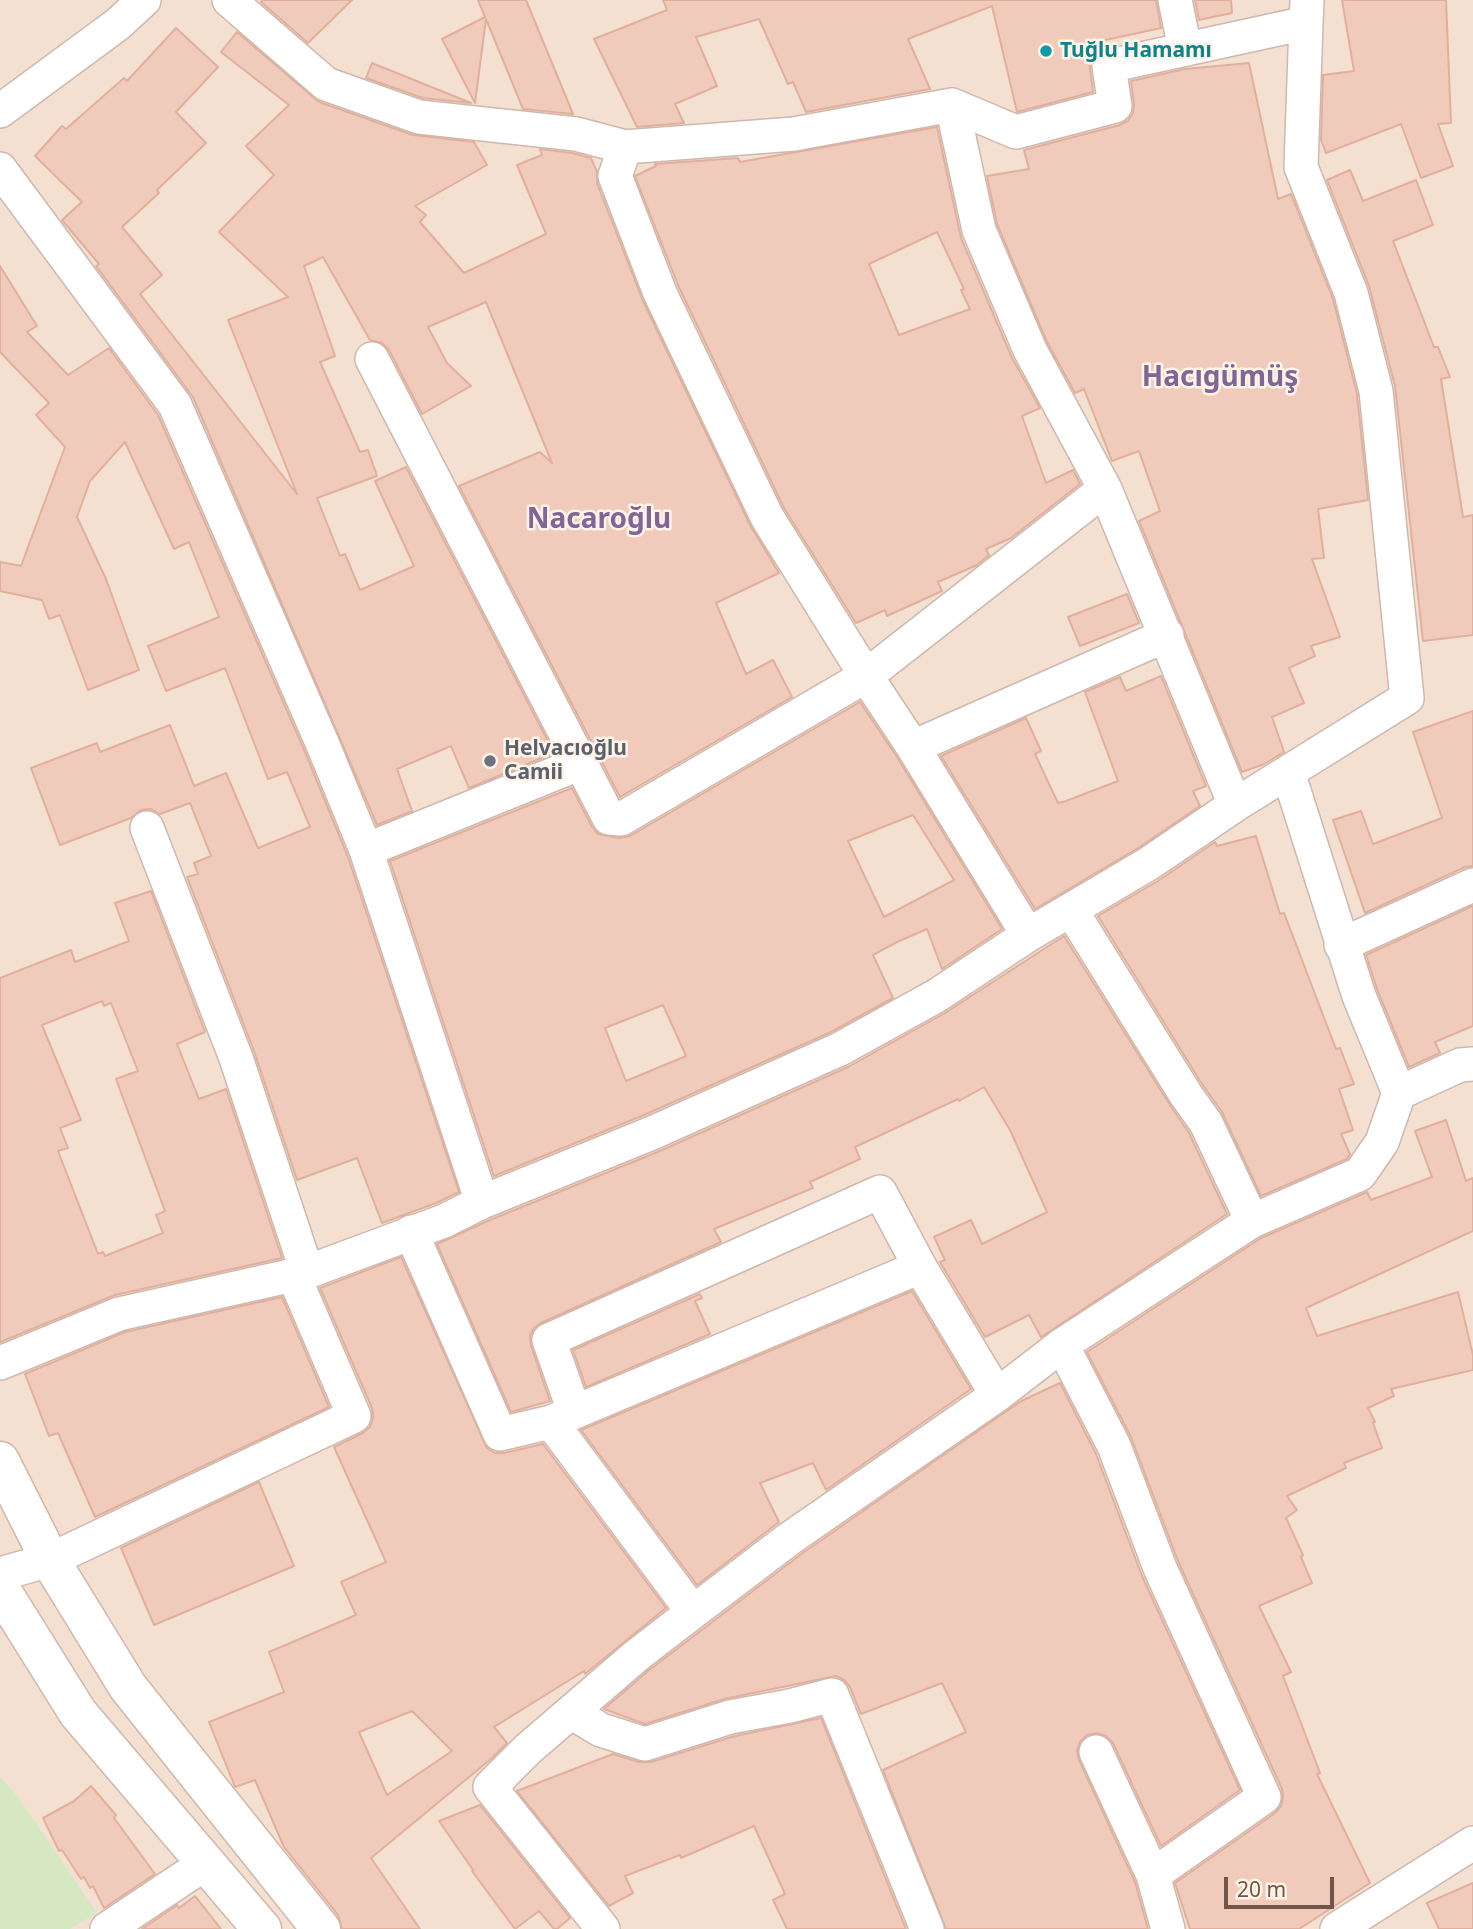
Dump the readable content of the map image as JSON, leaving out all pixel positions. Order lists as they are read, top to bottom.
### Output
{
  "districts": ["Hacıgümüş", "Nacaroğlu"],
  "places": ["Tuğlu Hamamı", "Helvacıoğlu Camii"],
  "scale_bar": "20 m"
}
